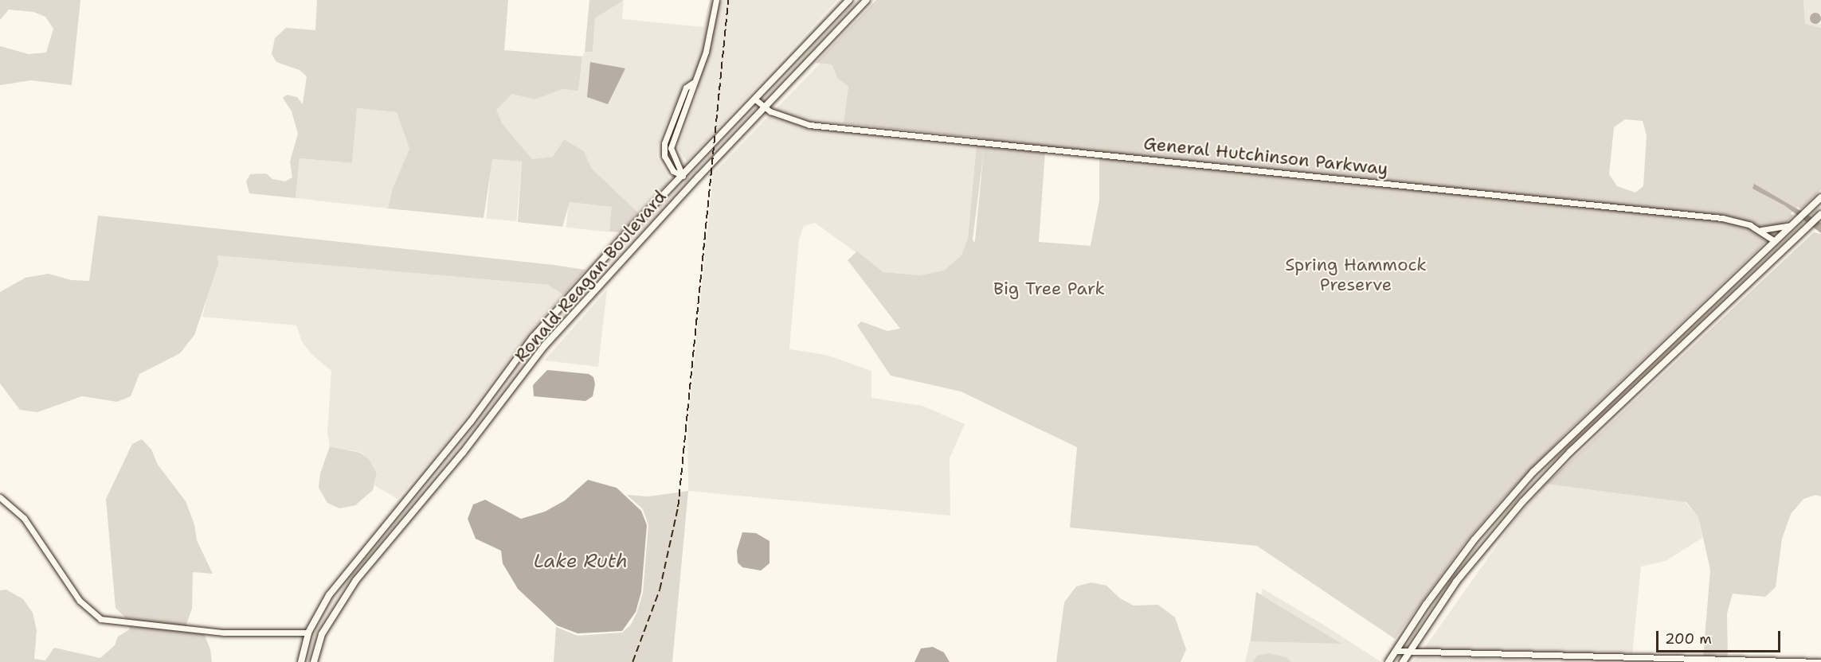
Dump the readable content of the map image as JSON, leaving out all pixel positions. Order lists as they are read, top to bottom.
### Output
{
  "streets": {
    "main road": ["Ronald Reagan Boulevard"],
    "street": ["General Hutchinson Parkway"]
  },
  "crossings": [
    ["General Hutchinson Parkway", "Ronald Reagan Boulevard"]
  ],
  "water": ["Lake Ruth"],
  "parks": ["Spring Hammock Preserve", "Big Tree Park"],
  "scale_bar": "200 m"
}
